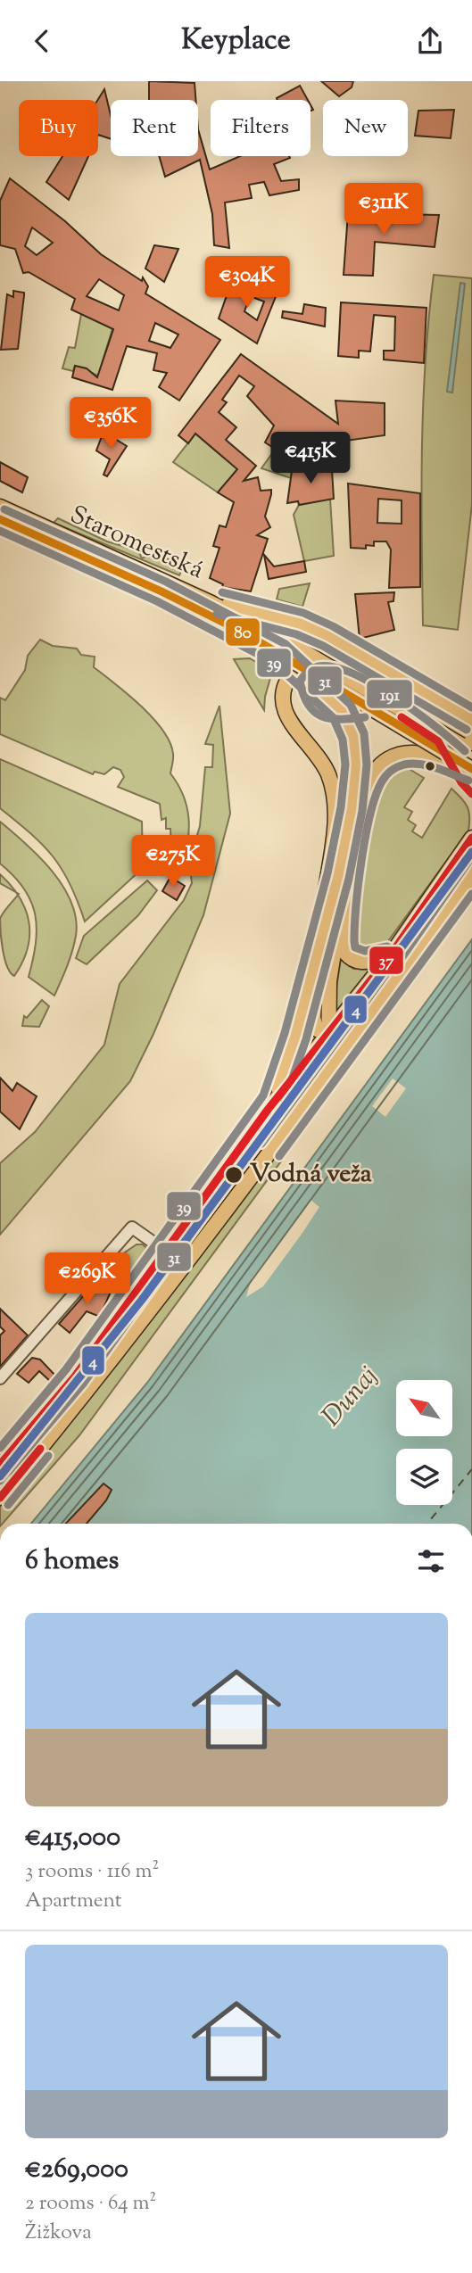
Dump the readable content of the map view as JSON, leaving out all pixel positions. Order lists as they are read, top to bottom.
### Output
{
  "streets": {
    "main road": ["Staromestská"]
  },
  "water": ["Dunaj"],
  "places": ["Vodná veža"],
  "lines": [
    "transit line 31",
    "transit line 80",
    "transit line 39",
    "transit line 191",
    "transit line 37",
    "transit line 4"
  ],
  "north": "top left",
  "page": {
    "header": "Keyplace",
    "chip": [
      "Buy",
      "Rent",
      "Filters",
      "New"
    ],
    "price": [
      "€311K",
      "€304K",
      "€356K",
      "€415K",
      "€275K",
      "€269K"
    ],
    "heading": "6 homes",
    "list": [
      {
        "name": "€415,000",
        "note": "3 rooms · 116 m² · Apartment"
      },
      {
        "name": "€269,000",
        "note": "2 rooms · 64 m² · Žižkova"
      }
    ]
  }
}
